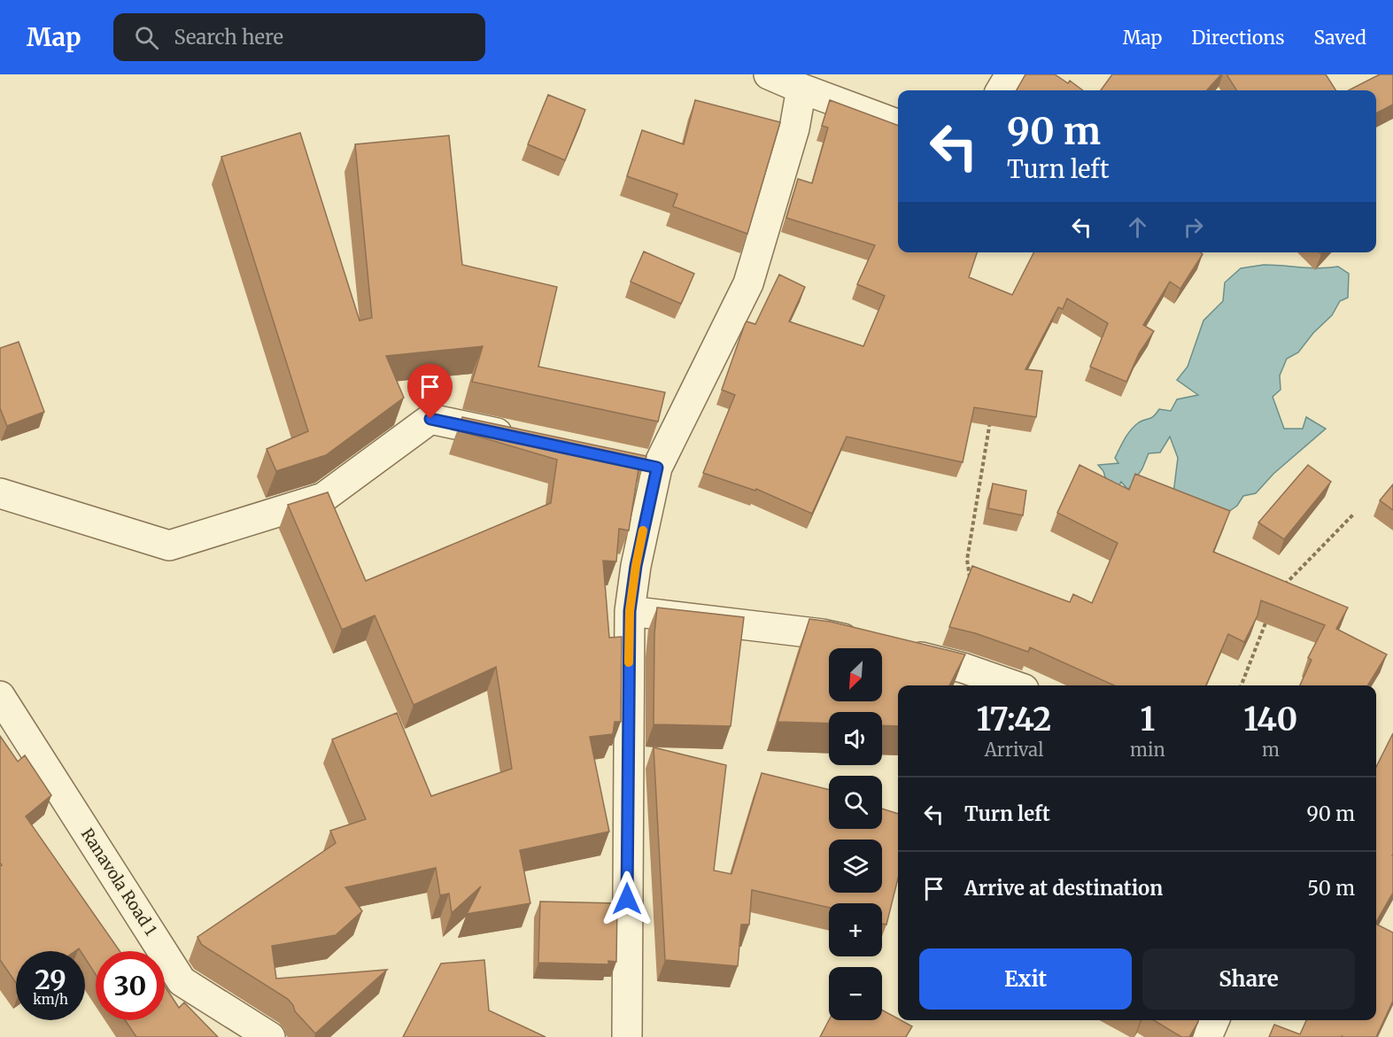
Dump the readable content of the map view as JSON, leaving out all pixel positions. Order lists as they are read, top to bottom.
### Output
{
  "streets": {
    "street": ["Ranavola Road 1"]
  },
  "north": "bottom left",
  "page": {
    "header": "Map",
    "search": "Search here",
    "nav": ["Map", "Directions", "Saved"],
    "turn": ["90 m", "Turn left"],
    "map_buttons": ["+", "−"],
    "eta": [
      "17:42",
      "Arrival",
      "1",
      "min",
      "140",
      "m"
    ],
    "list": [
      {
        "name": "Turn left",
        "value": "90 m"
      },
      {
        "name": "Arrive at destination",
        "value": "50 m"
      }
    ],
    "buttons": ["Exit", "Share"],
    "speed": "29 km/h",
    "limit": "30"
  }
}
